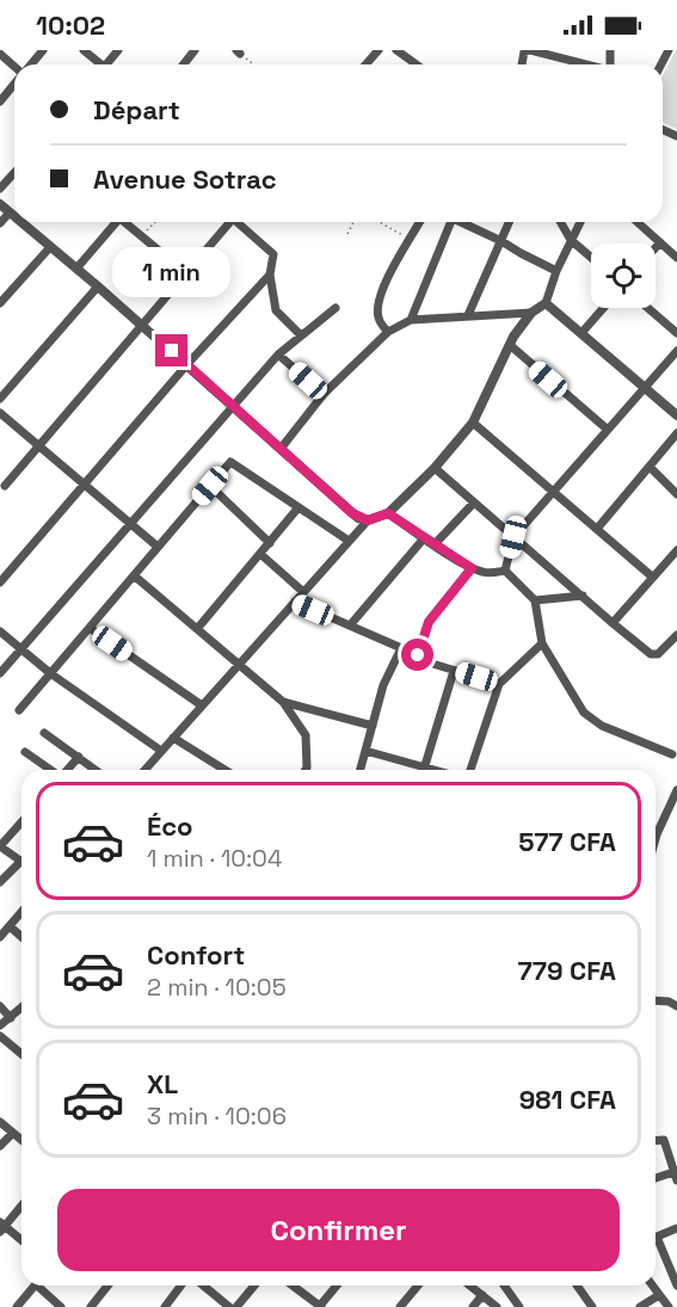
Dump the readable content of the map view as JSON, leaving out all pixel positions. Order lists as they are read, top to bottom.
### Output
{
  "page": {
    "status": "10:02",
    "banner": ["Départ", "Avenue Sotrac"],
    "bubble": "1 min",
    "list": [
      {
        "name": "Éco",
        "note": "1 min · 10:04",
        "value": "577 CFA"
      },
      {
        "name": "Confort",
        "note": "2 min · 10:05",
        "value": "779 CFA"
      },
      {
        "name": "XL",
        "note": "3 min · 10:06",
        "value": "981 CFA"
      }
    ],
    "buttons": "Confirmer"
  }
}
